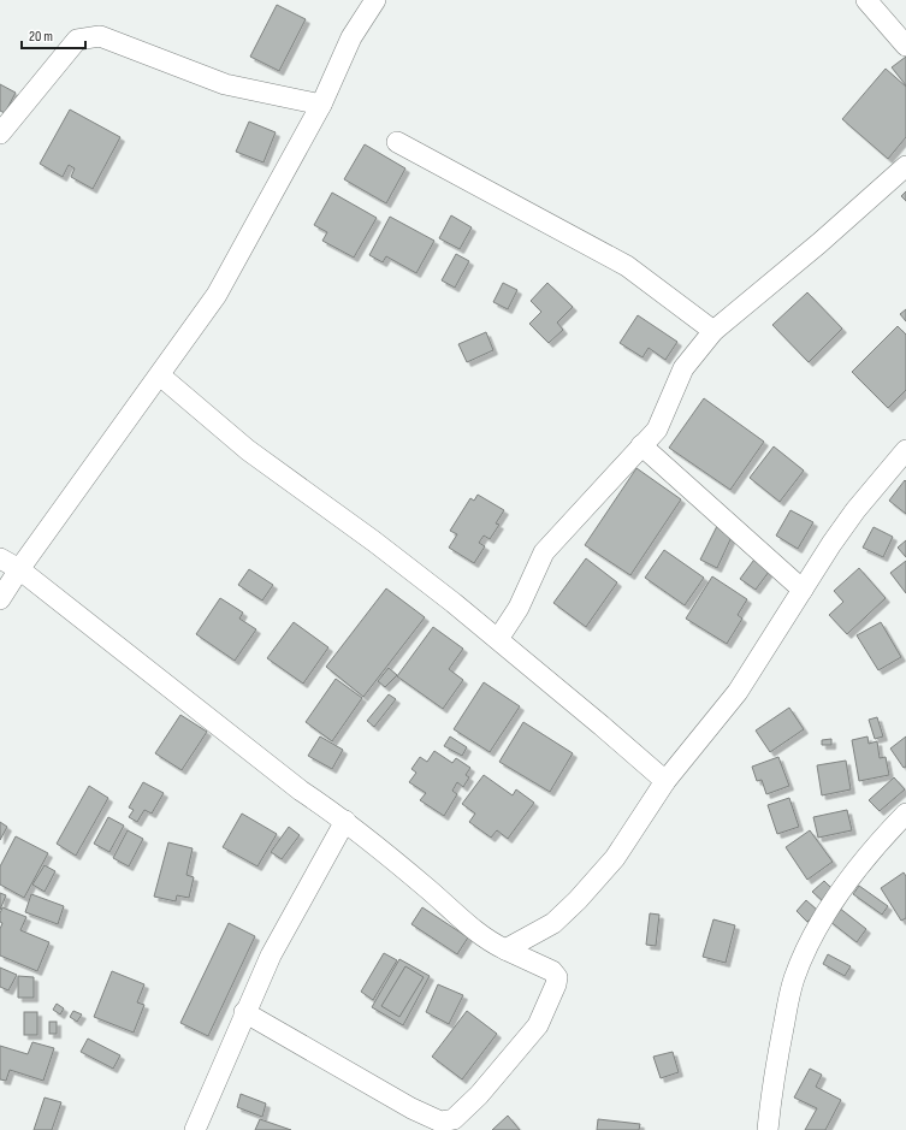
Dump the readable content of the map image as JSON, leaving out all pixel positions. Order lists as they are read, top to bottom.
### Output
{
  "scale_bar": "20 m"
}
